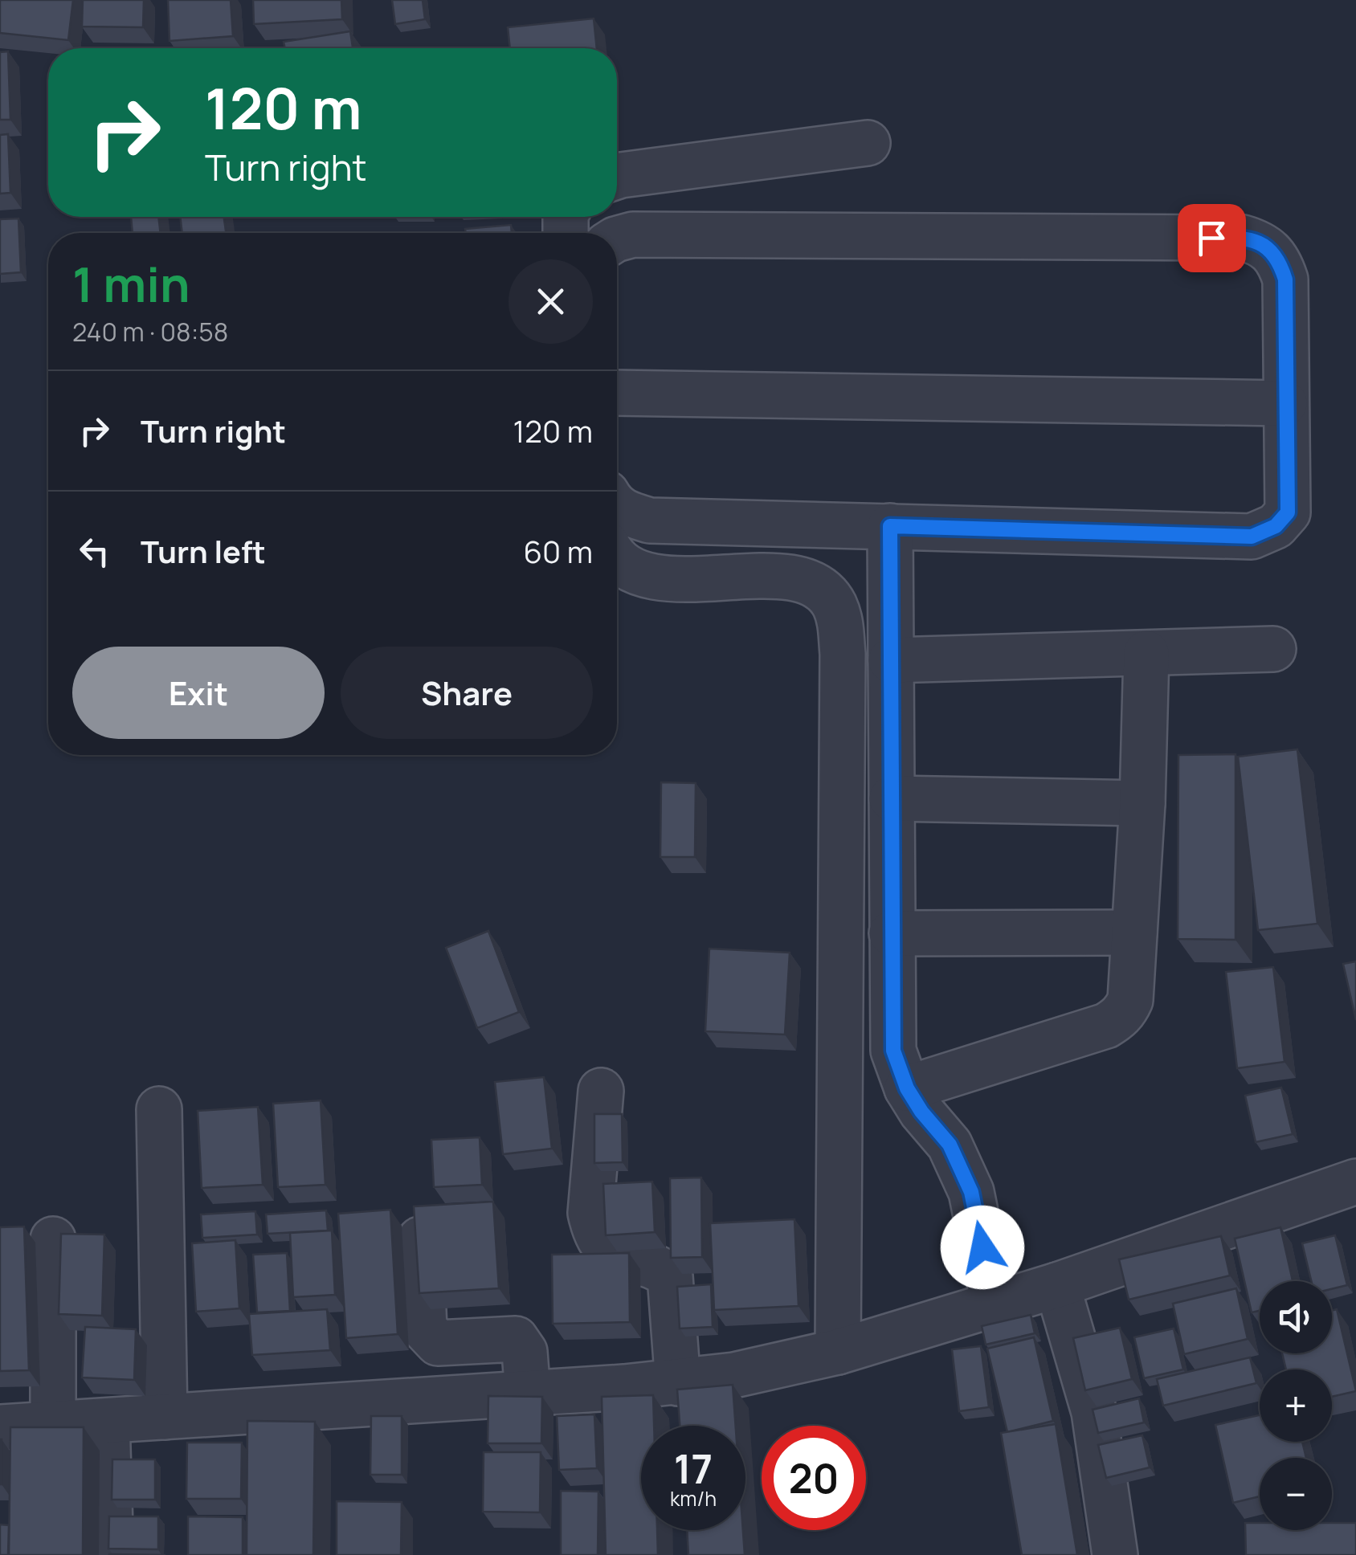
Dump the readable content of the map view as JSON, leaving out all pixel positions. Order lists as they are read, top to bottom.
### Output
{
  "page": {
    "turn": ["120 m", "Turn right"],
    "heading": ["1 min", "240 m · 08:58"],
    "list": [
      {
        "name": "Turn right",
        "value": "120 m"
      },
      {
        "name": "Turn left",
        "value": "60 m"
      }
    ],
    "buttons": ["Exit", "Share"],
    "map_buttons": ["+", "−"],
    "speed": "17 km/h",
    "limit": "20"
  }
}
